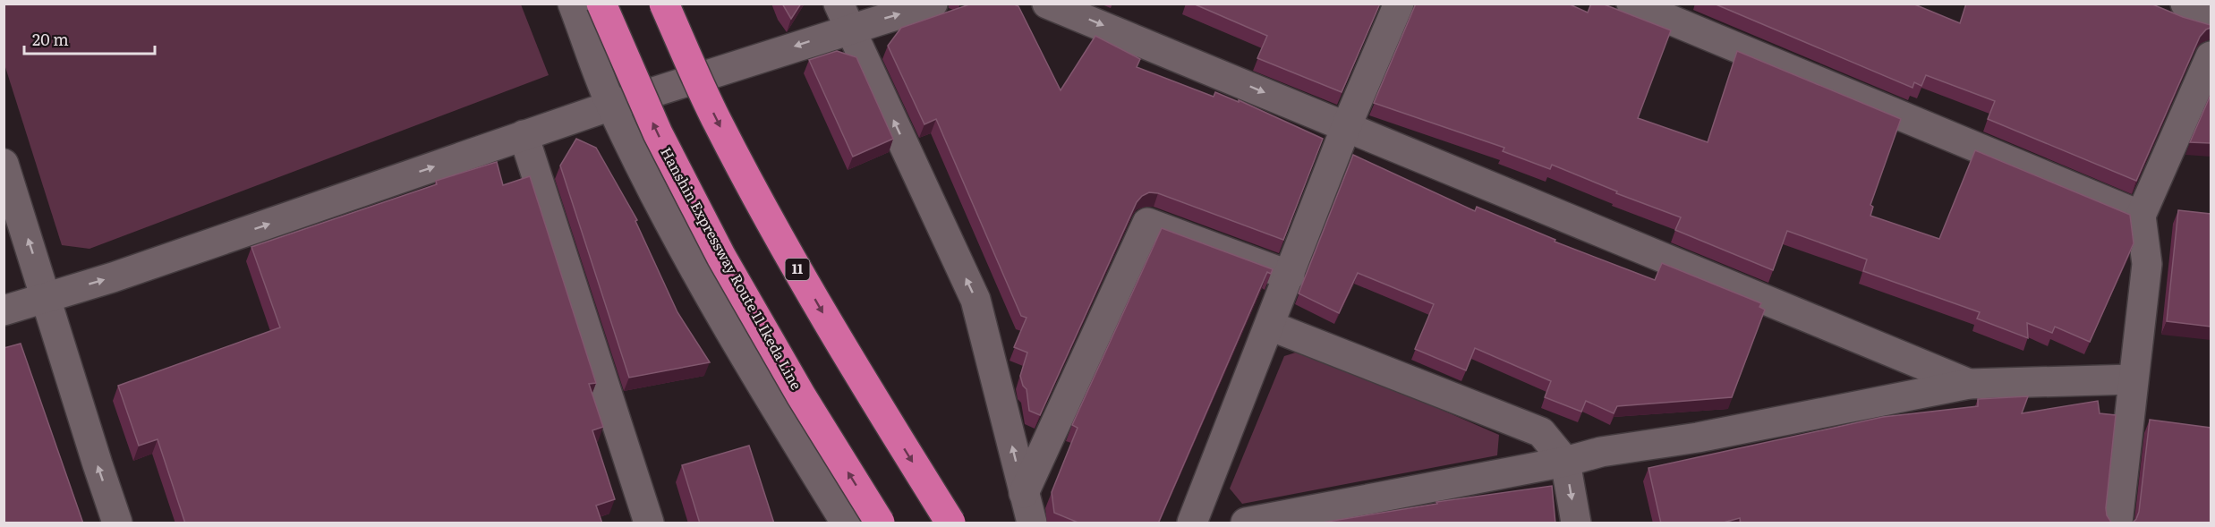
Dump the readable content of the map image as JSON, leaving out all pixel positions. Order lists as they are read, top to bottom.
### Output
{
  "streets": {
    "highway": ["Hanshin Expressway Route 11 Ikeda Line", "11"]
  },
  "scale_bar": "20 m"
}
